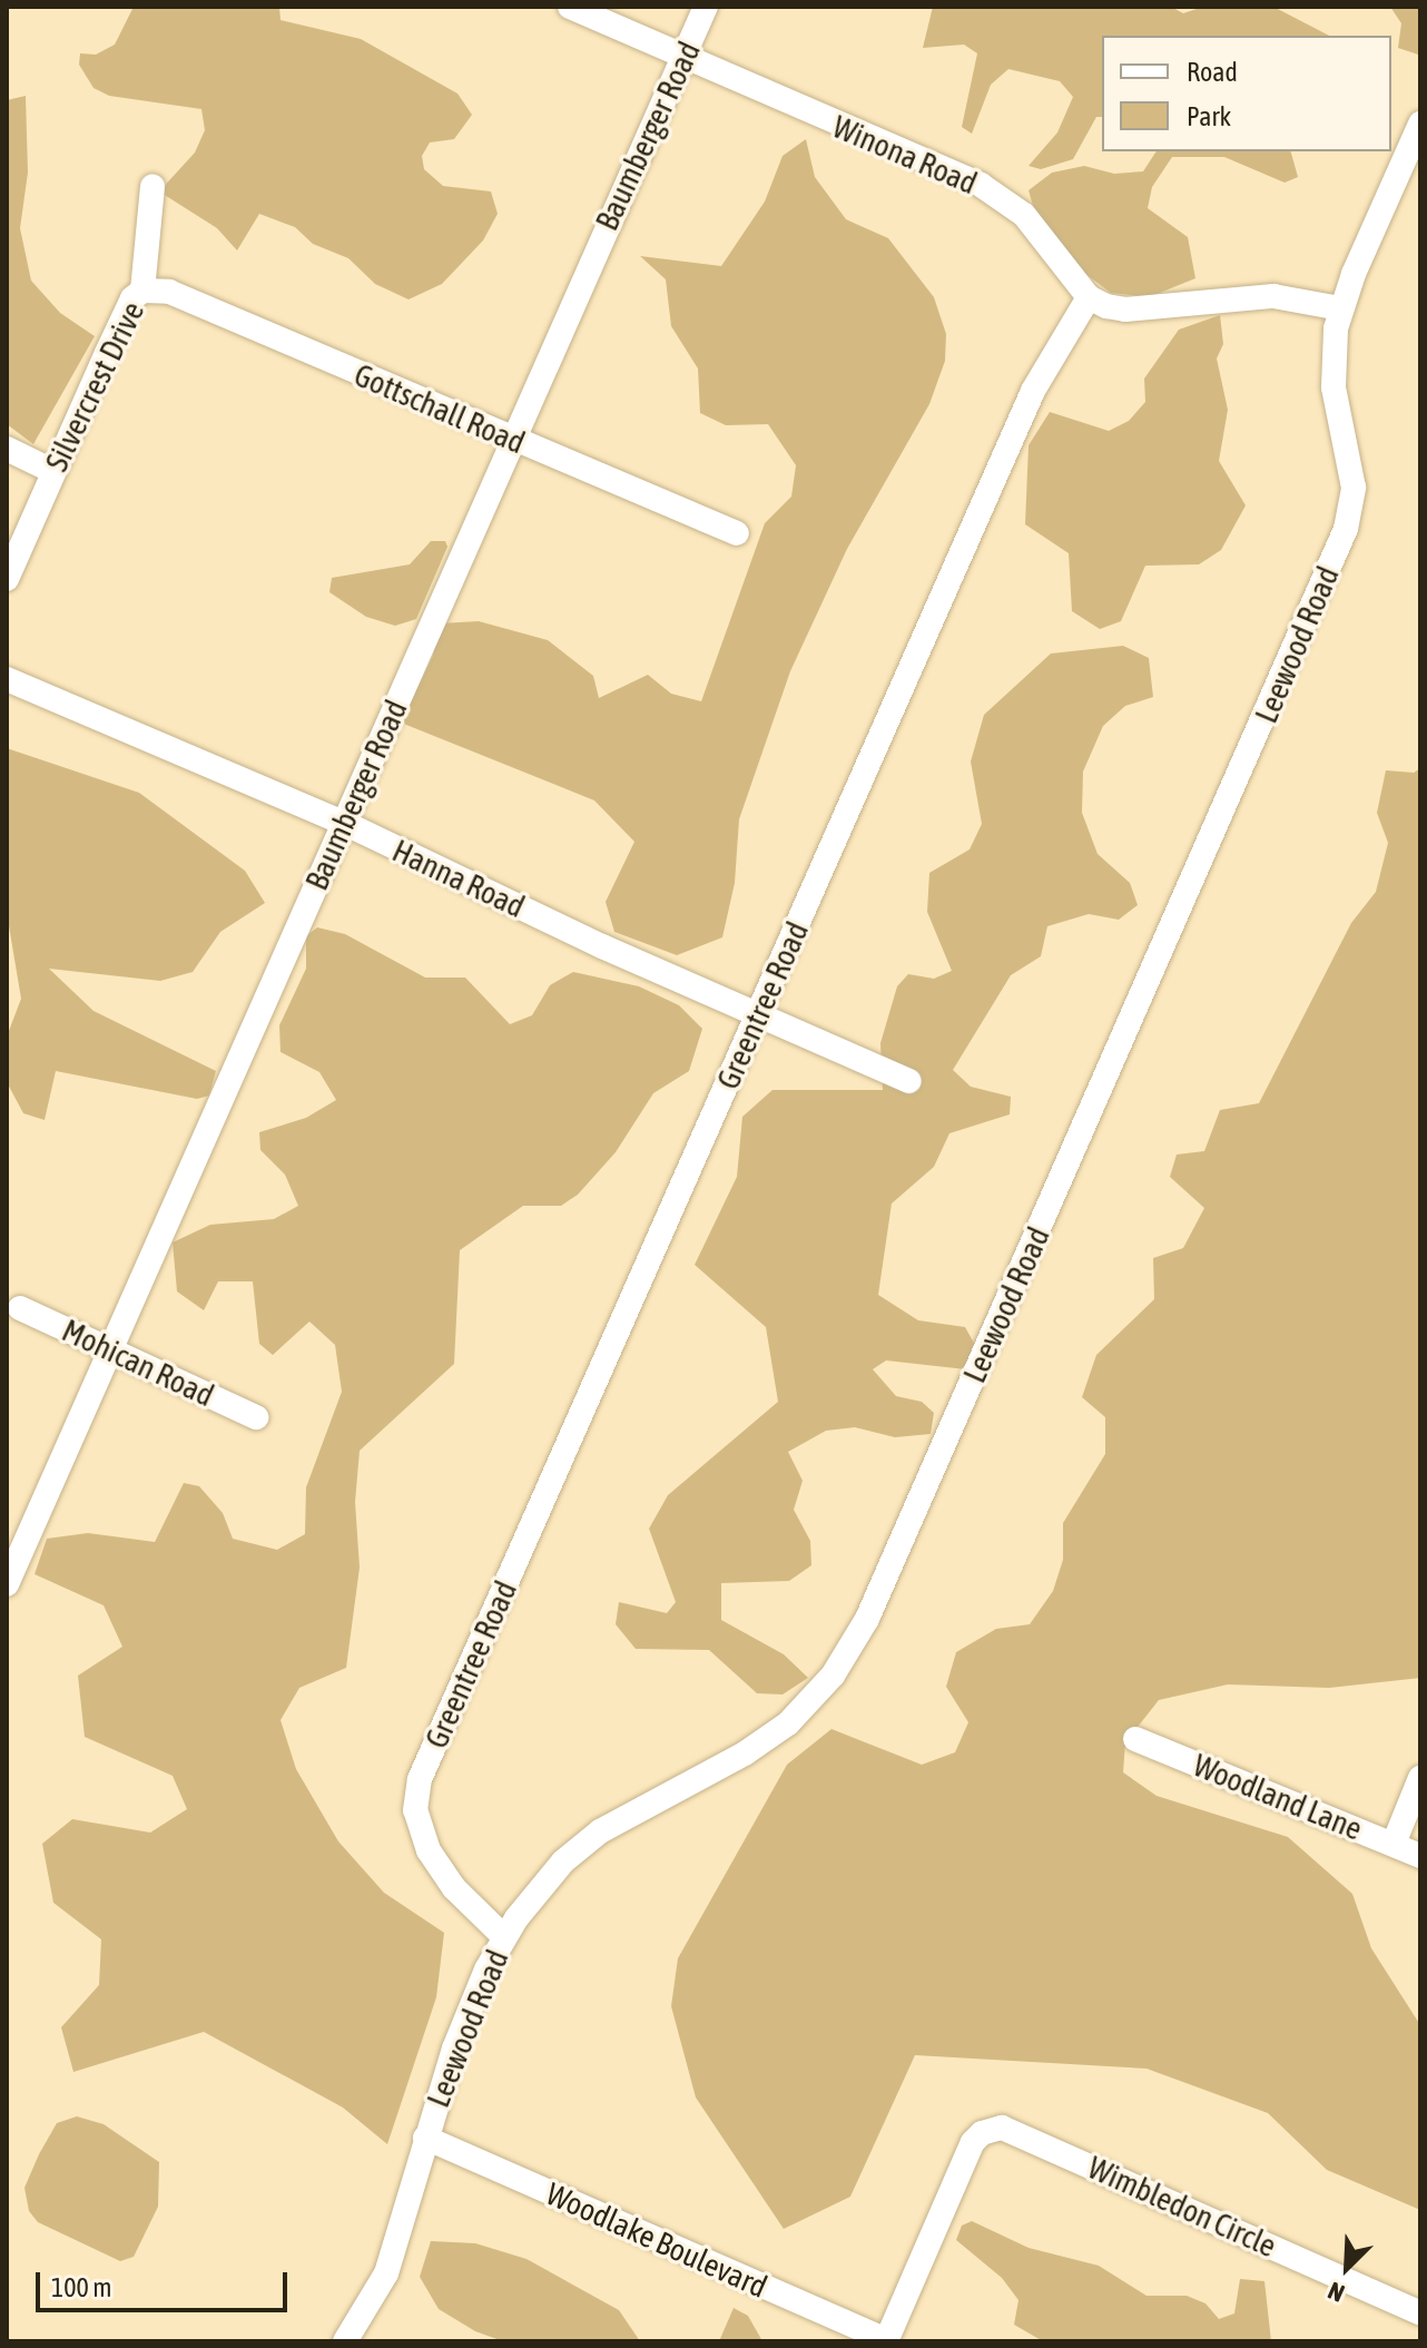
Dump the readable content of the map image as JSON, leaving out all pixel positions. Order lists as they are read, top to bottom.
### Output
{
  "streets": {
    "street": [
      "Baumberger Road",
      "Winona Road",
      "Silvercrest Drive",
      "Gottschall Road",
      "Leewood Road",
      "Hanna Road",
      "Greentree Road",
      "Mohican Road",
      "Woodland Lane",
      "Wimbledon Circle",
      "Woodlake Boulevard"
    ]
  },
  "crossings": [
    ["Baumberger Road", "Winona Road"],
    ["Baumberger Road", "Gottschall Road"],
    ["Baumberger Road", "Hanna Road"],
    ["Baumberger Road", "Mohican Road"],
    ["Winona Road", "Greentree Road"],
    ["Silvercrest Drive", "Gottschall Road"],
    ["Leewood Road", "Greentree Road"],
    ["Leewood Road", "Woodlake Boulevard"],
    ["Hanna Road", "Greentree Road"],
    ["Wimbledon Circle", "Woodlake Boulevard"]
  ],
  "legend": ["Road", "Park"],
  "scale_bar": "100 m",
  "north": "bottom left"
}
